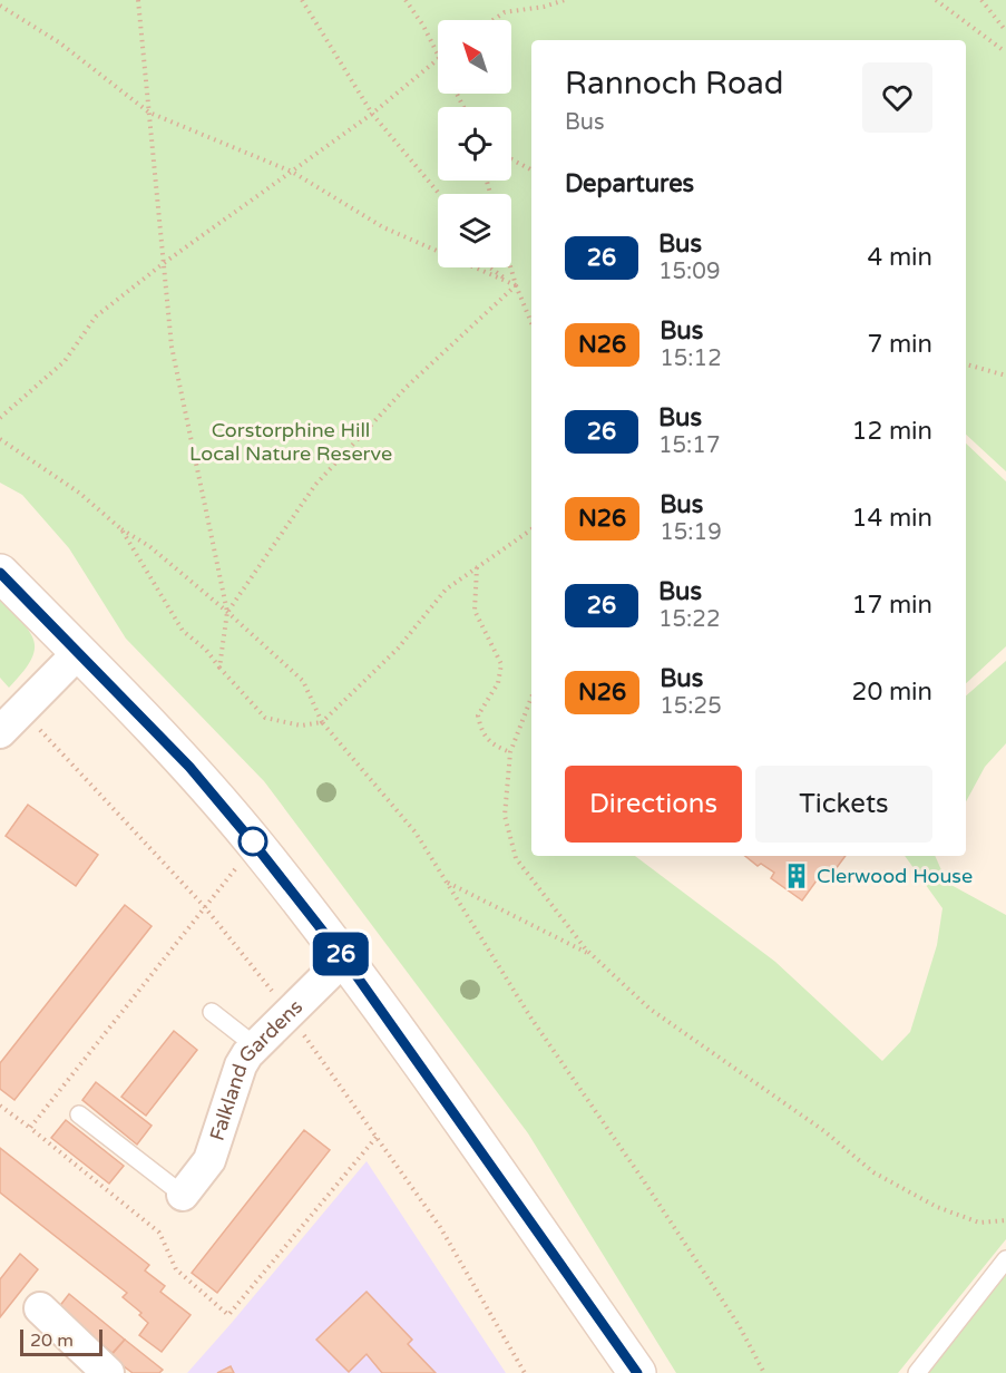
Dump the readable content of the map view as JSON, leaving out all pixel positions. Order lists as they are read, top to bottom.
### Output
{
  "streets": {
    "street": ["Falkland Gardens"]
  },
  "parks": ["Corstorphine Hill Local Nature Reserve"],
  "places": {
    "building": ["Clerwood House"]
  },
  "lines": ["bus line 26"],
  "scale_bar": "20 m",
  "north": "top left",
  "page": {
    "on_map": "26",
    "heading": [
      ["Rannoch Road", "Bus"],
      "Departures"
    ],
    "list": [
      {
        "mark": "26",
        "name": "Bus",
        "note": "15:09",
        "value": "4 min"
      },
      {
        "mark": "N26",
        "name": "Bus",
        "note": "15:12",
        "value": "7 min"
      },
      {
        "mark": "26",
        "name": "Bus",
        "note": "15:17",
        "value": "12 min"
      },
      {
        "mark": "N26",
        "name": "Bus",
        "note": "15:19",
        "value": "14 min"
      },
      {
        "mark": "26",
        "name": "Bus",
        "note": "15:22",
        "value": "17 min"
      },
      {
        "mark": "N26",
        "name": "Bus",
        "note": "15:25",
        "value": "20 min"
      }
    ],
    "buttons": ["Directions", "Tickets"],
    "scale": "20 m"
  }
}
